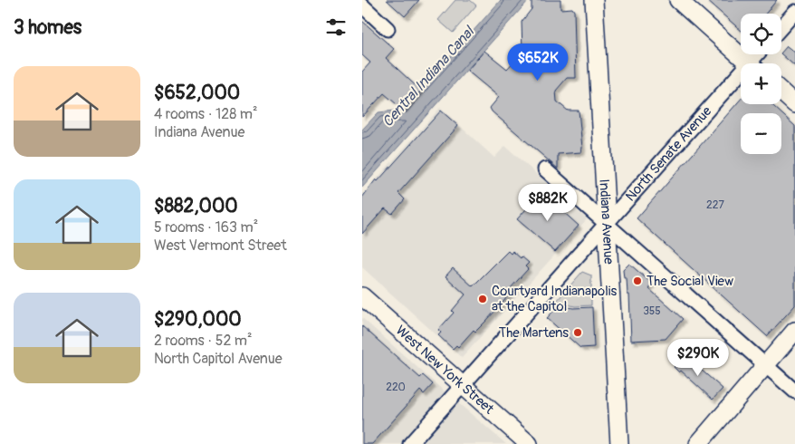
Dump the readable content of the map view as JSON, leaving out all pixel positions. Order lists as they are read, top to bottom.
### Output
{
  "streets": {
    "main road": ["Indiana Avenue", "West New York Street"],
    "street": ["North Senate Avenue"]
  },
  "crossings": [
    ["North Senate Avenue", "Indiana Avenue"],
    ["North Senate Avenue", "West New York Street"]
  ],
  "water": ["Central Indiana Canal"],
  "places": ["The Social View", "Courtyard Indianapolis at the Capitol", "The Martens"],
  "house_numbers": ["227", "355", "220"],
  "page": {
    "heading": "3 homes",
    "map_buttons": ["+", "−"],
    "price": ["$652K", "$882K", "$290K"],
    "list": [
      {
        "name": "$652,000",
        "note": "4 rooms · 128 m² · Indiana Avenue"
      },
      {
        "name": "$882,000",
        "note": "5 rooms · 163 m² · West Vermont Street"
      },
      {
        "name": "$290,000",
        "note": "2 rooms · 52 m² · North Capitol Avenue"
      }
    ]
  }
}
